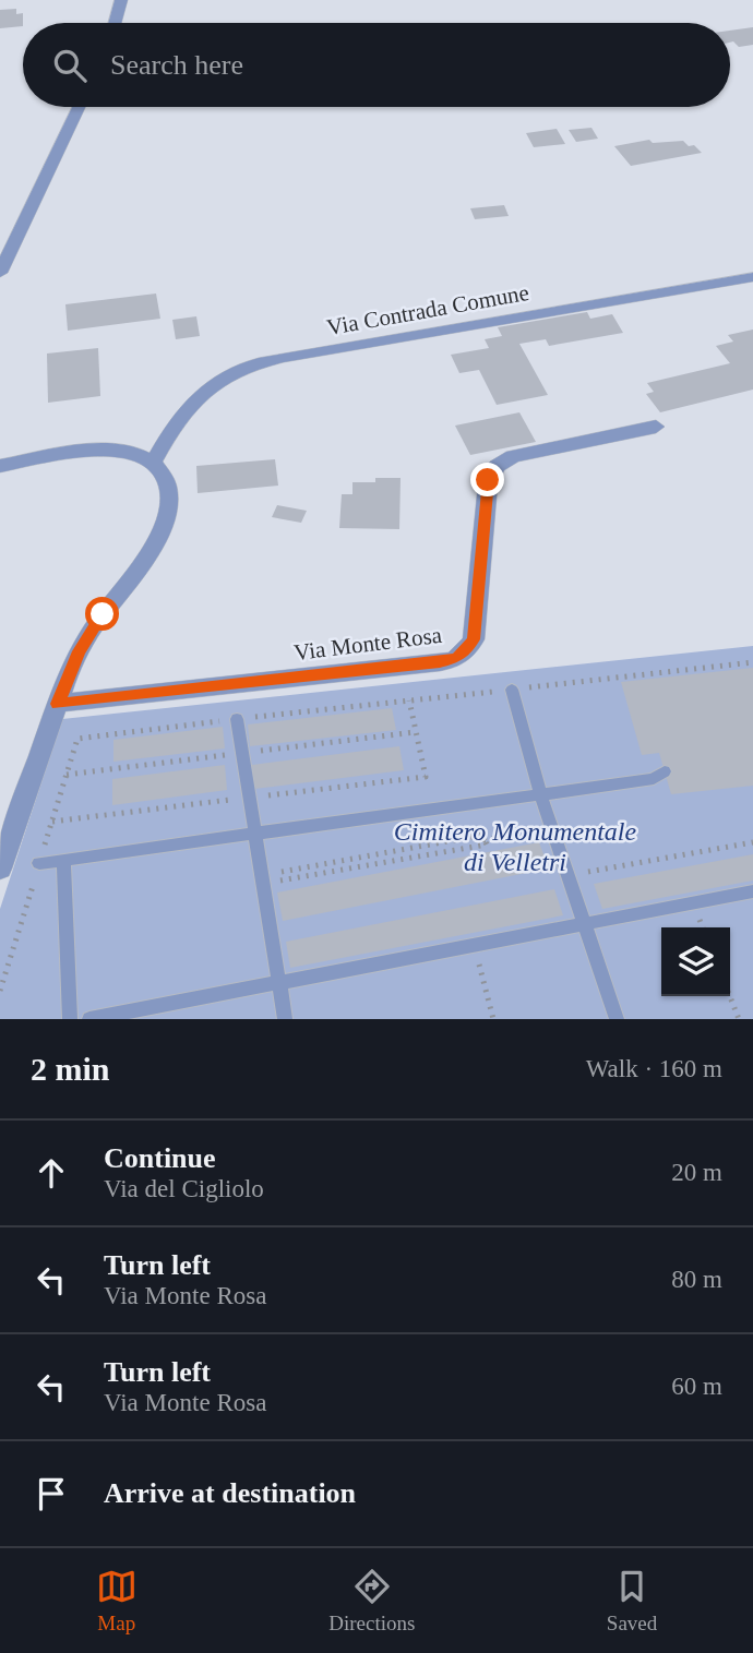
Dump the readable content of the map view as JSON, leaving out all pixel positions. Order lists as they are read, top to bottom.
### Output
{
  "streets": {
    "street": ["Via Contrada Comune", "Via Monte Rosa"]
  },
  "parks": ["Cimitero Monumentale di Velletri"],
  "page": {
    "search": "Search here",
    "heading": ["2 min", "Walk · 160 m"],
    "list": [
      ["Continue", "Via del Cigliolo", "20 m"],
      ["Turn left", "Via Monte Rosa", "80 m"],
      ["Turn left", "Via Monte Rosa", "60 m"],
      "Arrive at destination"
    ],
    "nav": ["Map", "Directions", "Saved"]
  }
}
